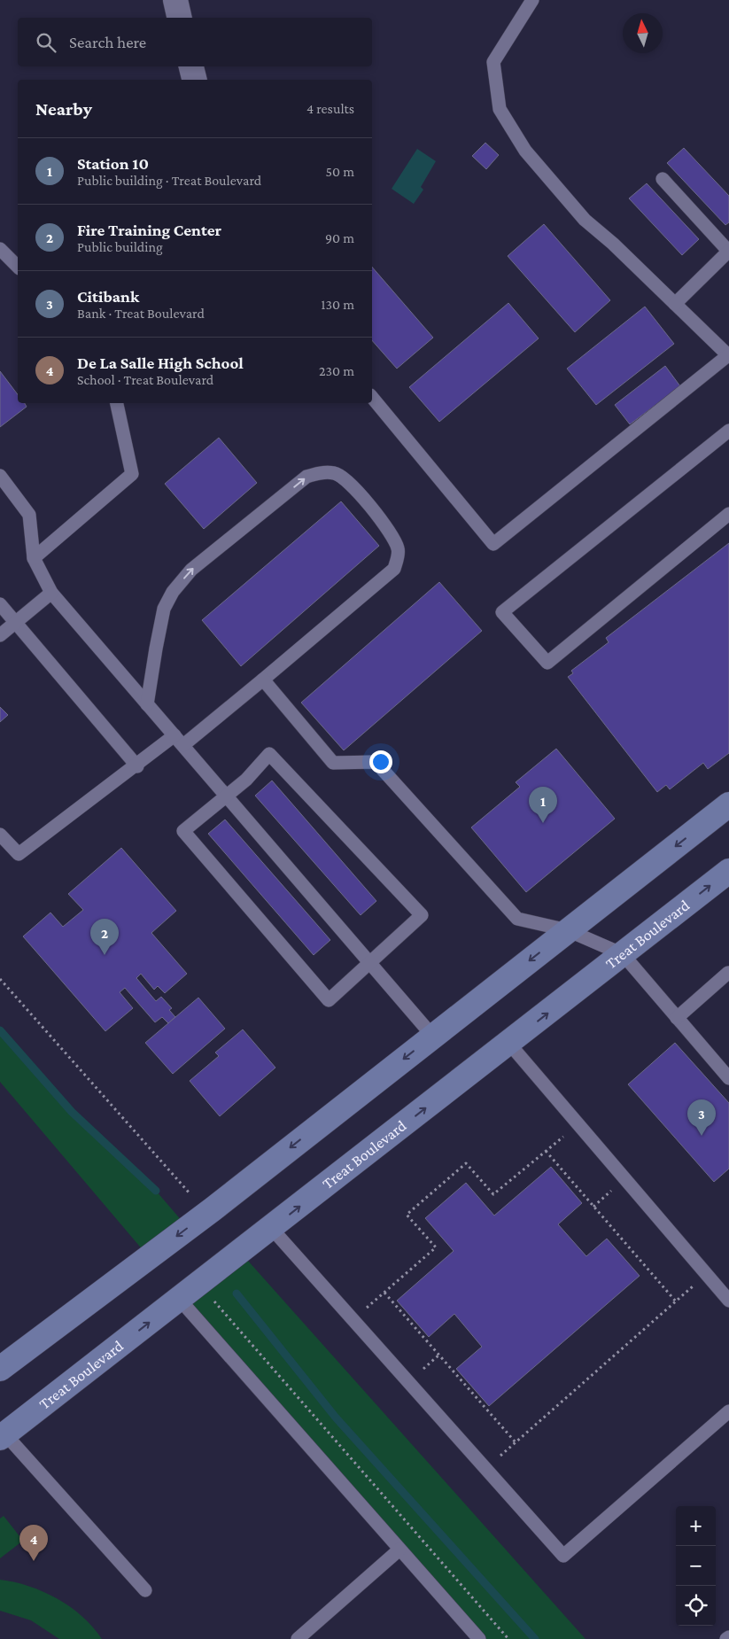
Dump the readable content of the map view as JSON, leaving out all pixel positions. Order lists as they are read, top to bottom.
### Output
{
  "streets": {
    "main road": ["Treat Boulevard"]
  },
  "north": "top",
  "page": {
    "search": "Search here",
    "heading": ["Nearby", "4 results"],
    "list": [
      {
        "mark": "1",
        "name": "Station 10",
        "note": "Public building · Treat Boulevard",
        "value": "50 m"
      },
      {
        "mark": "2",
        "name": "Fire Training Center",
        "note": "Public building",
        "value": "90 m"
      },
      {
        "mark": "3",
        "name": "Citibank",
        "note": "Bank · Treat Boulevard",
        "value": "130 m"
      },
      {
        "mark": "4",
        "name": "De La Salle High School",
        "note": "School · Treat Boulevard",
        "value": "230 m"
      }
    ],
    "pins": [
      "1",
      "2",
      "3",
      "4"
    ],
    "map_buttons": ["+", "−"]
  }
}
